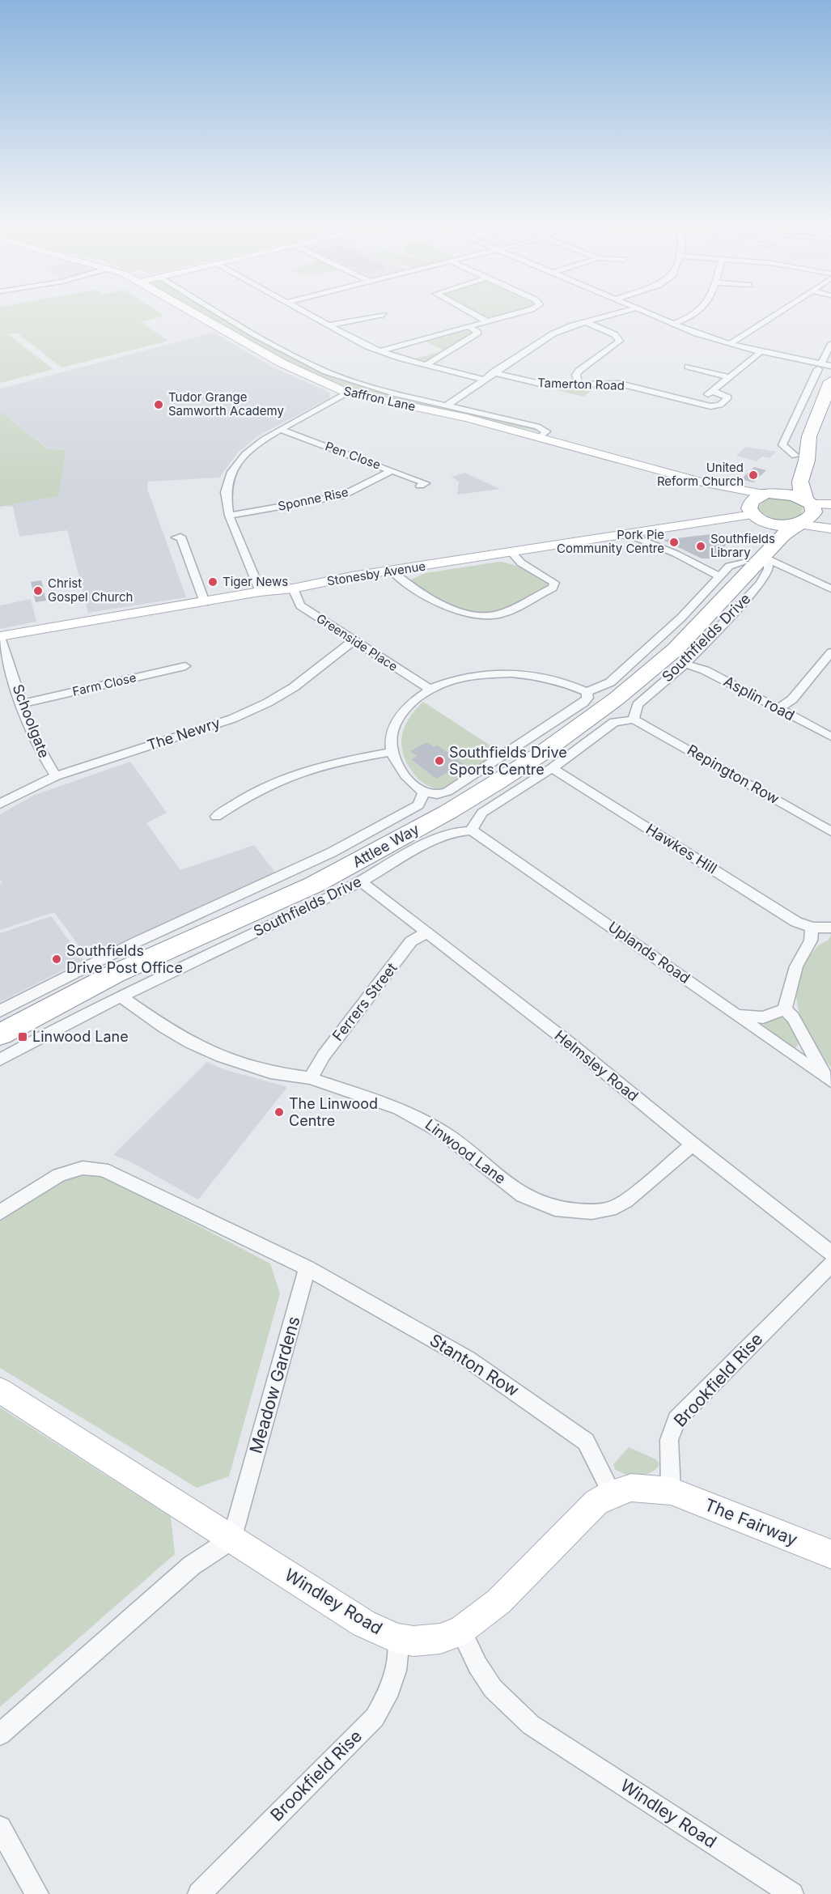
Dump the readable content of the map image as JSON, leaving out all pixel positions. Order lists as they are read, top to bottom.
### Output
{
  "streets": {
    "highway": ["Attlee Way"],
    "main road": [
      "Saffron Lane",
      "Stonesby Avenue",
      "The Fairway",
      "Windley Road"
    ],
    "street": [
      "Tamerton Road",
      "Pen Close",
      "Sponne Rise",
      "Southfields Drive",
      "Greenside Place",
      "Farm Close",
      "Asplin road",
      "Schoolgate",
      "The Newry",
      "Repington Row",
      "Hawkes Hill",
      "Uplands Road",
      "Ferrers Street",
      "Helmsley Road",
      "Linwood Lane",
      "Stanton Row",
      "Brookfield Rise",
      "Meadow Gardens"
    ]
  },
  "crossings": [
    ["Saffron Lane", "Stonesby Avenue"],
    ["Saffron Lane", "Attlee Way"],
    ["Pen Close", "Sponne Rise"],
    ["Stonesby Avenue", "Greenside Place"],
    ["Stonesby Avenue", "Schoolgate"],
    ["Stonesby Avenue", "Attlee Way"],
    ["Southfields Drive", "Asplin road"],
    ["Southfields Drive", "Repington Row"],
    ["Southfields Drive", "Attlee Way"],
    ["Southfields Drive", "Uplands Road"],
    ["Southfields Drive", "Helmsley Road"],
    ["Southfields Drive", "Linwood Lane"],
    ["Greenside Place", "The Newry"],
    ["Farm Close", "Schoolgate"],
    ["Schoolgate", "The Newry"],
    ["Ferrers Street", "Helmsley Road"],
    ["Ferrers Street", "Linwood Lane"],
    ["Helmsley Road", "Linwood Lane"],
    ["Stanton Row", "Meadow Gardens"],
    ["Brookfield Rise", "The Fairway"],
    ["Brookfield Rise", "Windley Road"],
    ["Meadow Gardens", "Windley Road"]
  ],
  "places": {
    "other": [
      "Tudor Grange Samworth Academy",
      "United Reform Church",
      "Pork Pie Community Centre",
      "Southfields Library",
      "Tiger News",
      "Christ Gospel Church",
      "Southfields Drive Sports Centre",
      "Southfields Drive Post Office",
      "The Linwood Centre"
    ],
    "transit": ["Linwood Lane"]
  }
}
